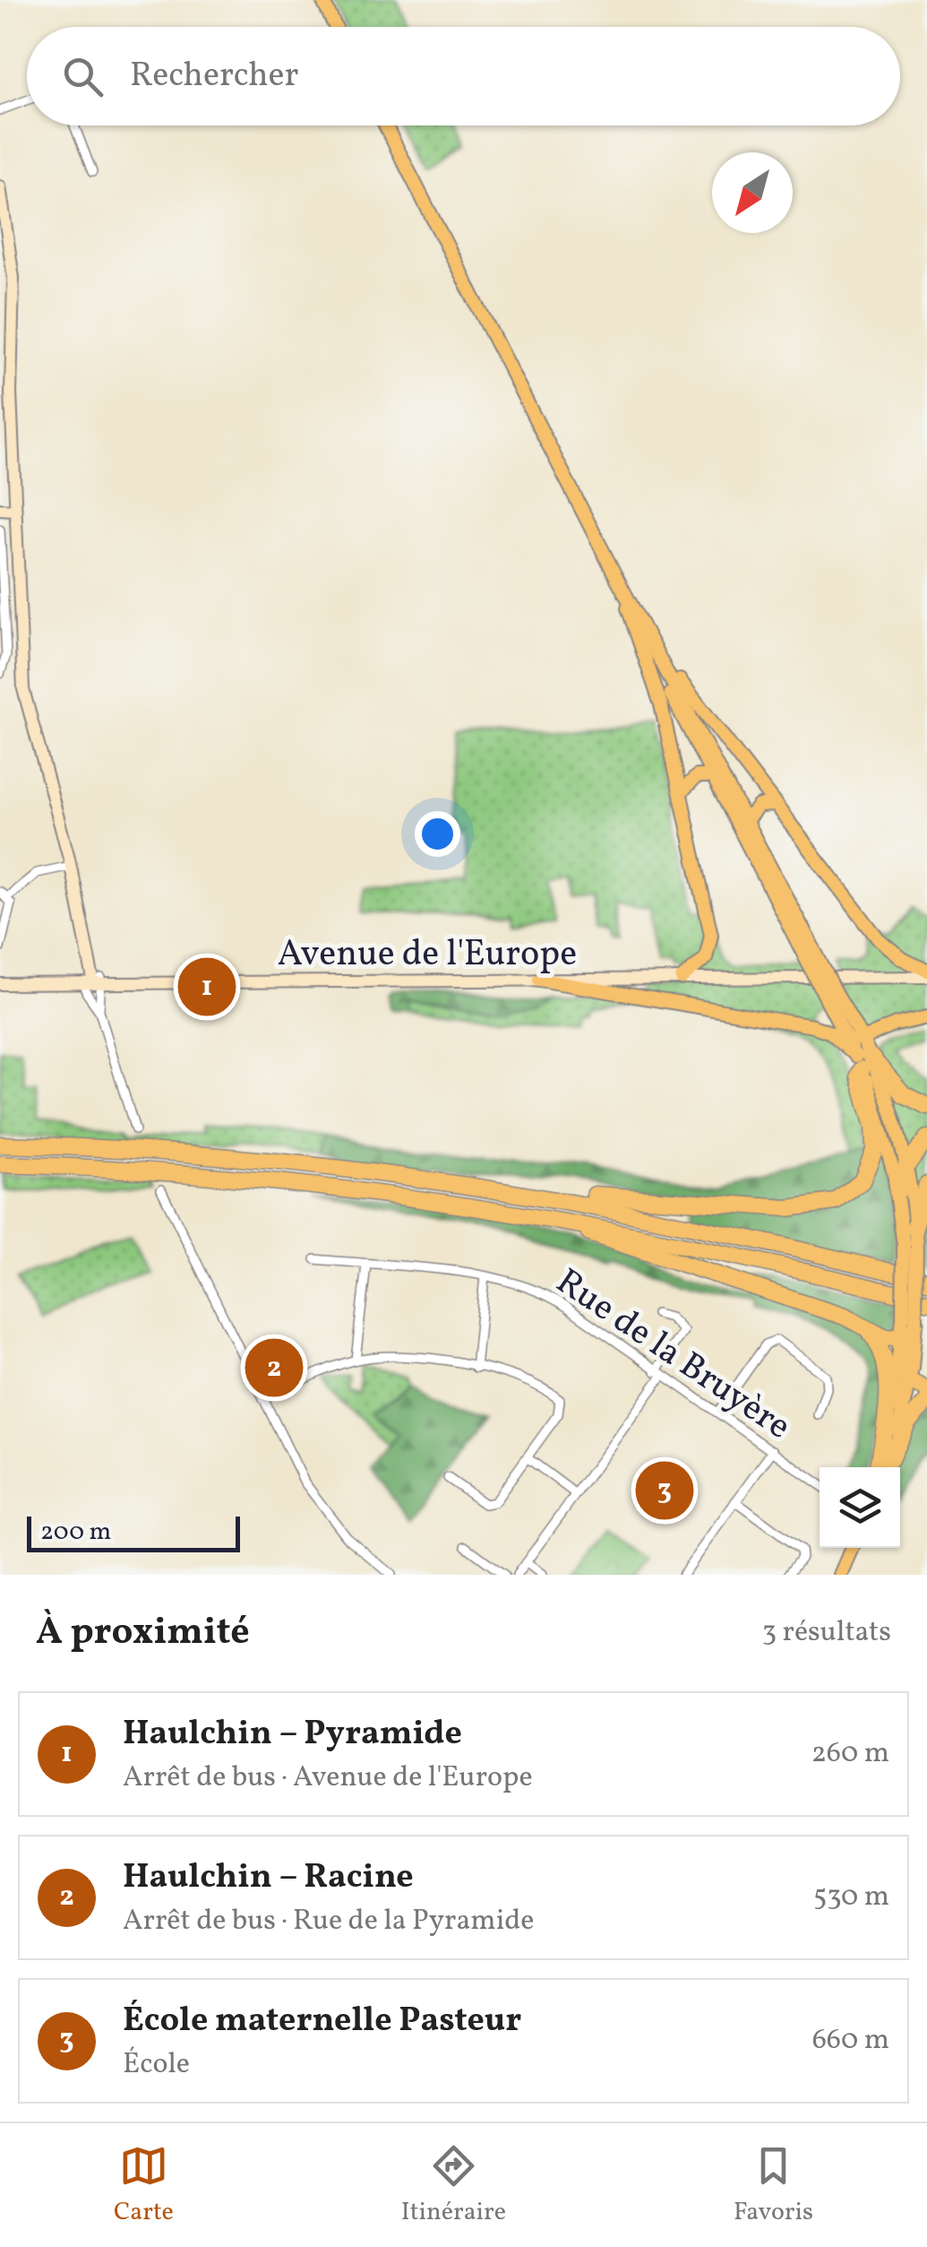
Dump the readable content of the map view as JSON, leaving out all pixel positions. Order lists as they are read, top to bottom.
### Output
{
  "streets": {
    "main road": ["Avenue de l'Europe"],
    "street": ["Rue de la Bruyère"]
  },
  "scale_bar": "200 m",
  "north": "bottom left",
  "page": {
    "search": "Rechercher",
    "pins": ["1", "2", "3"],
    "scale": "200 m",
    "heading": ["À proximité", "3 résultats"],
    "list": [
      {
        "mark": "1",
        "name": "Haulchin – Pyramide",
        "note": "Arrêt de bus · Avenue de l'Europe",
        "value": "260 m"
      },
      {
        "mark": "2",
        "name": "Haulchin – Racine",
        "note": "Arrêt de bus · Rue de la Pyramide",
        "value": "530 m"
      },
      {
        "mark": "3",
        "name": "École maternelle Pasteur",
        "note": "École",
        "value": "660 m"
      }
    ],
    "nav": ["Carte", "Itinéraire", "Favoris"]
  }
}
